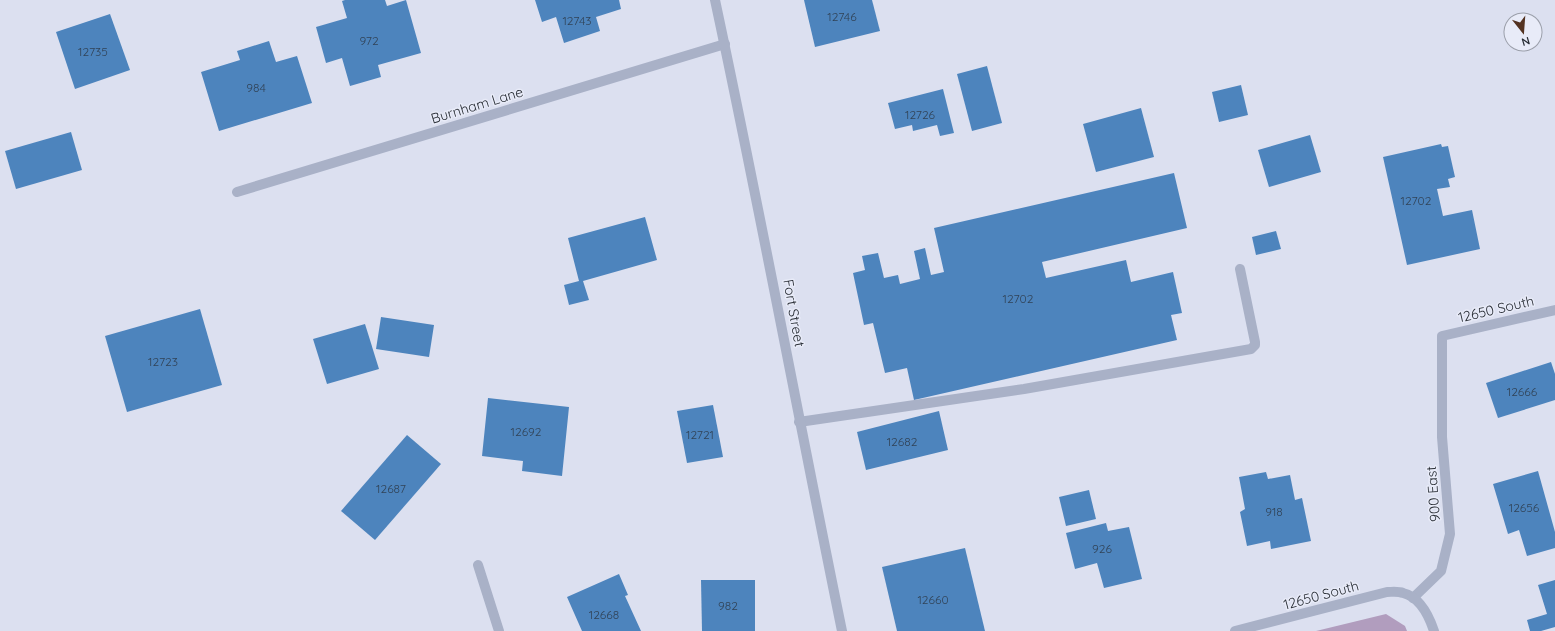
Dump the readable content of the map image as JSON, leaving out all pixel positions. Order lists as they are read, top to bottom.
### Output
{
  "streets": {
    "street": [
      "Burnham Lane",
      "12650 South",
      "Fort Street",
      "900 East"
    ]
  },
  "crossings": [
    ["Burnham Lane", "Fort Street"],
    ["12650 South", "900 East"]
  ],
  "house_numbers": [
    "12746",
    "12743",
    "972",
    "12735",
    "984",
    "12726",
    "12702",
    "12702",
    "12723",
    "12666",
    "12692",
    "12721",
    "12682",
    "12687",
    "12656",
    "918",
    "926",
    "12660",
    "982",
    "12668"
  ],
  "north": "bottom"
}
